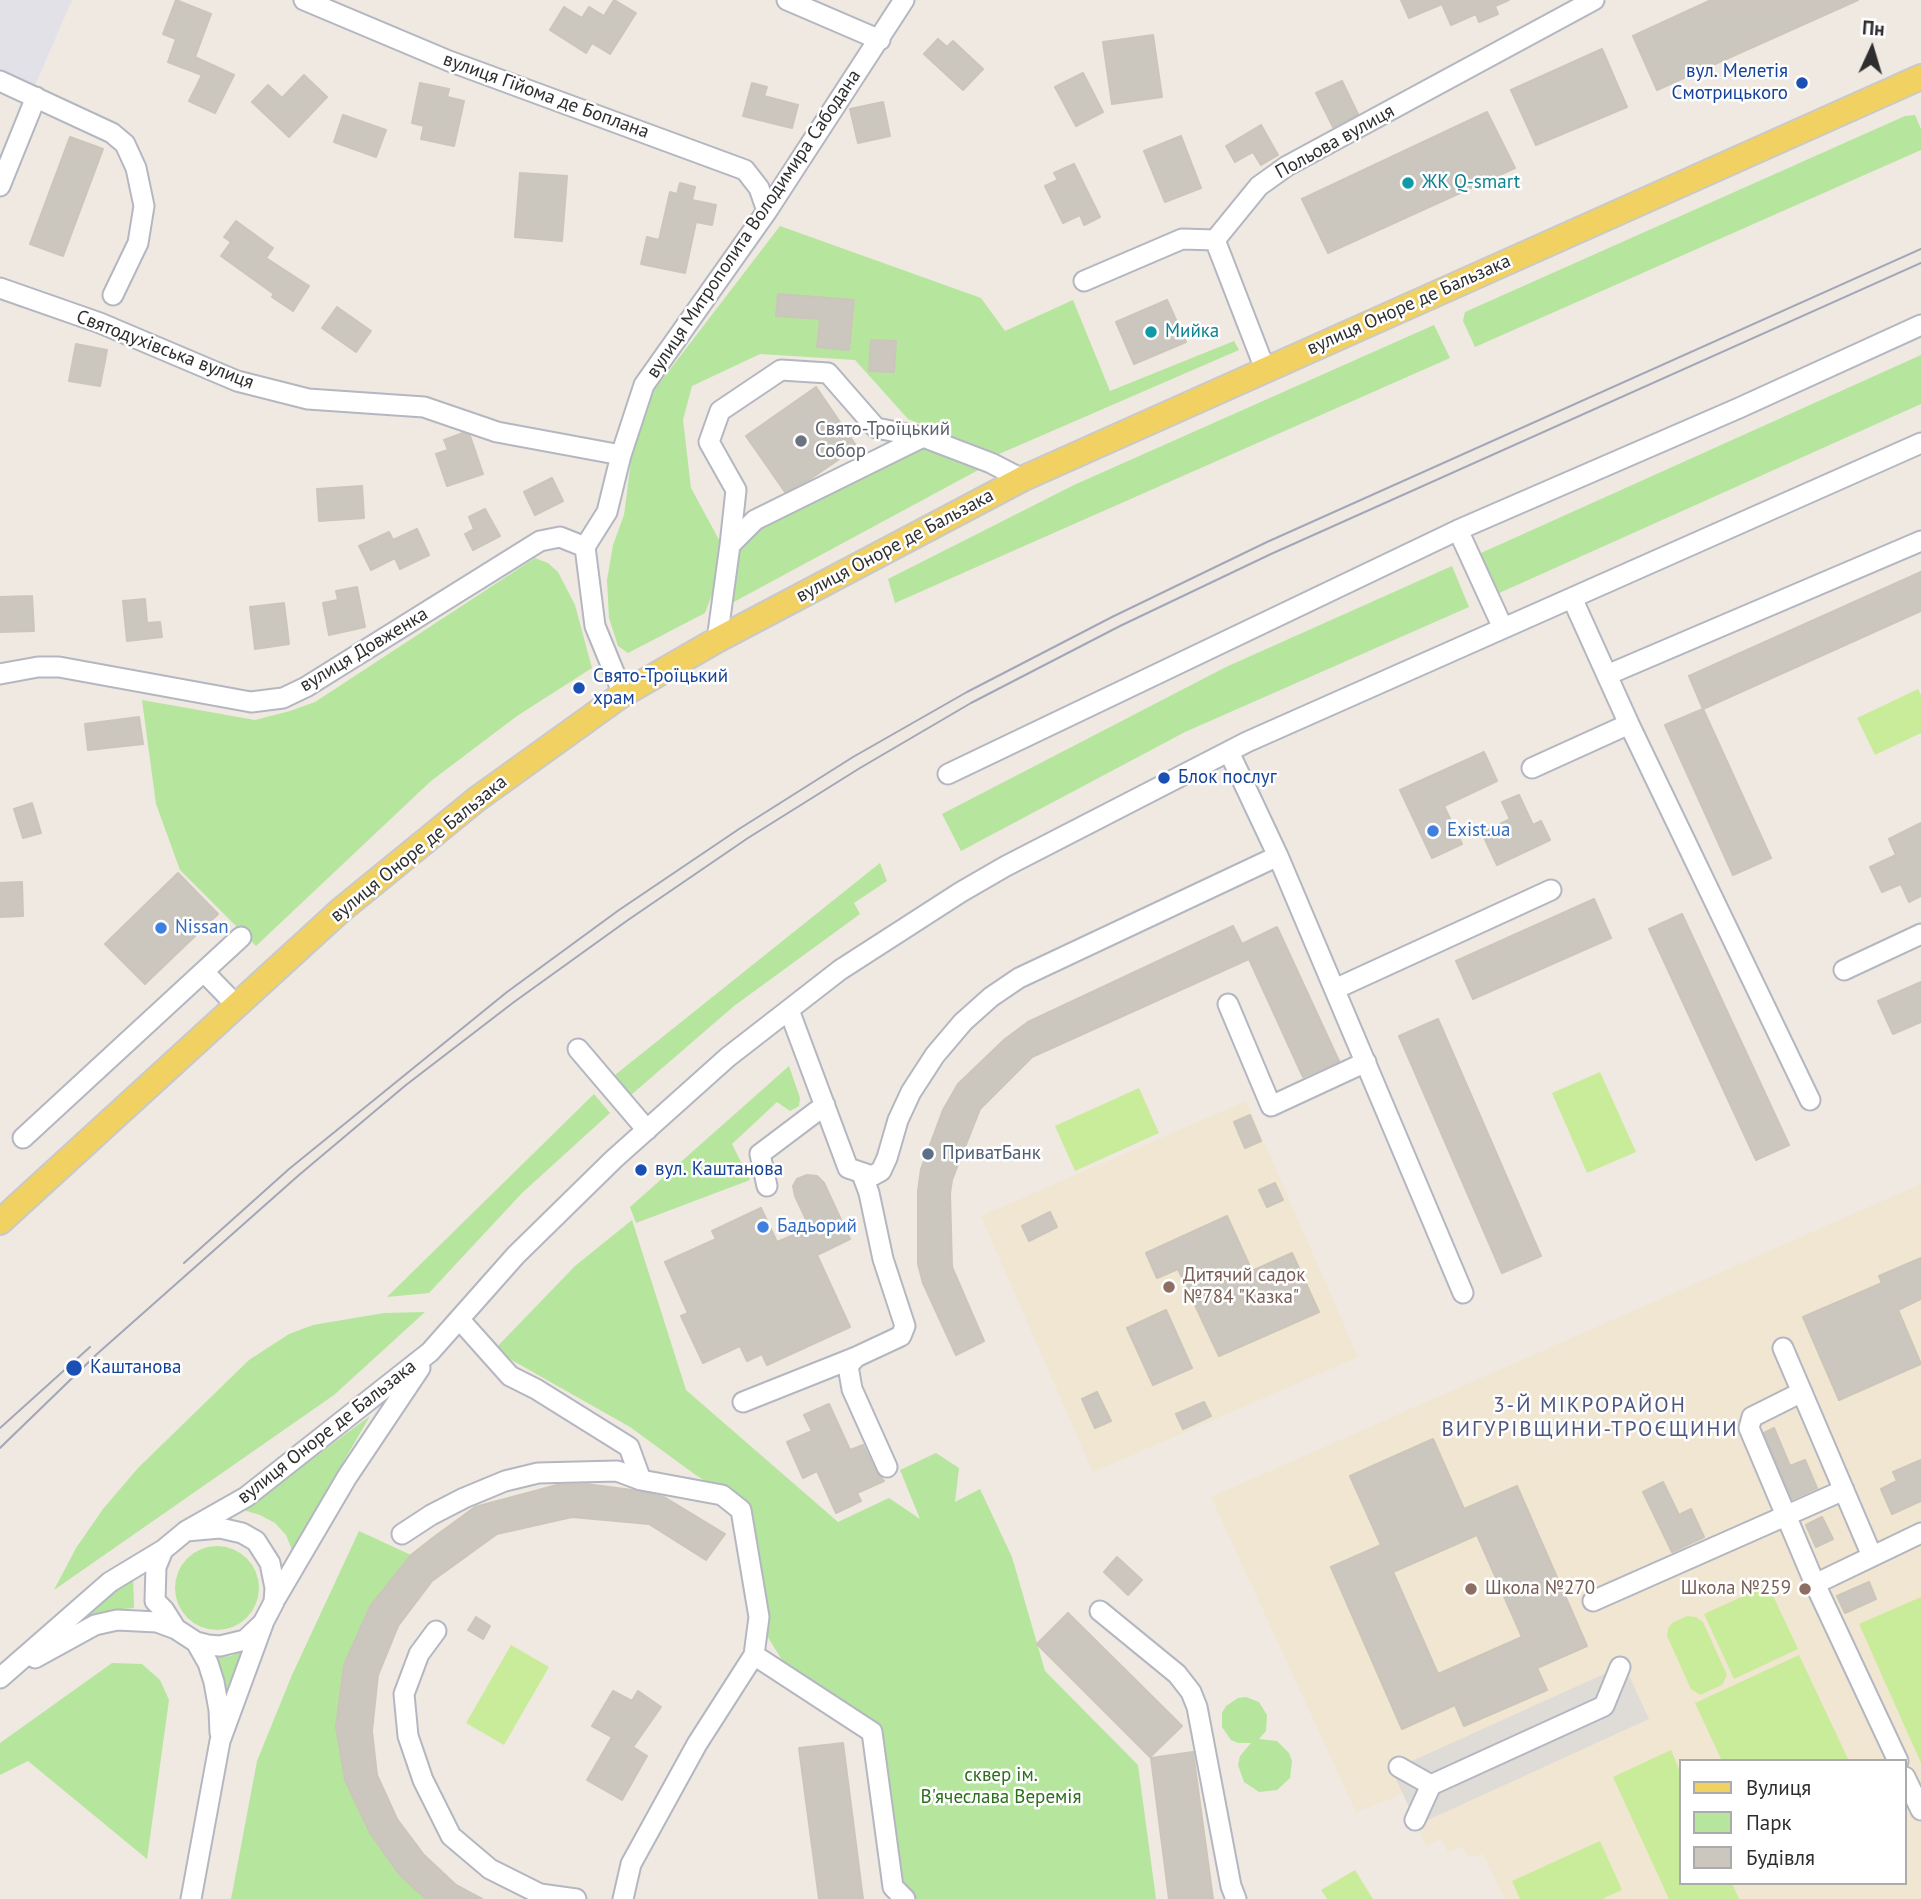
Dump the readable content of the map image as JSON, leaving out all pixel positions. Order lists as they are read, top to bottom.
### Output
{
  "streets": {
    "main road": ["вулиця Оноре де Бальзака"],
    "street": [
      "вулиця Гійома де Боплана",
      "Польова вулиця",
      "вулиця Митрополита Володимира Сабодана",
      "Святодухівська вулиця",
      "вулиця Довженка"
    ]
  },
  "crossings": [
    ["вулиця Гійома де Боплана", "вулиця Митрополита Володимира Сабодана"],
    ["вулиця Митрополита Володимира Сабодана", "Святодухівська вулиця"],
    ["вулиця Митрополита Володимира Сабодана", "вулиця Довженка"]
  ],
  "districts": ["3-Й МІКРОРАЙОН ВИГУРІВЩИНИ-ТРОЄЩИНИ"],
  "parks": ["сквер ім. В'ячеслава Веремія"],
  "places": [
    "вул. Мелетія Смотрицького",
    "ЖК Q-smart",
    "Мийка",
    "Свято-Троїцький Собор",
    "Свято-Троїцький храм",
    "Блок послуг",
    "Exist.ua",
    "Nissan",
    "ПриватБанк",
    "вул. Каштанова",
    "Бадьорий",
    "Дитячий садок №784 \"Казка\"",
    "Каштанова",
    "Школа №270",
    "Школа №259"
  ],
  "legend": ["Вулиця", "Парк", "Будівля"],
  "north": "top"
}
